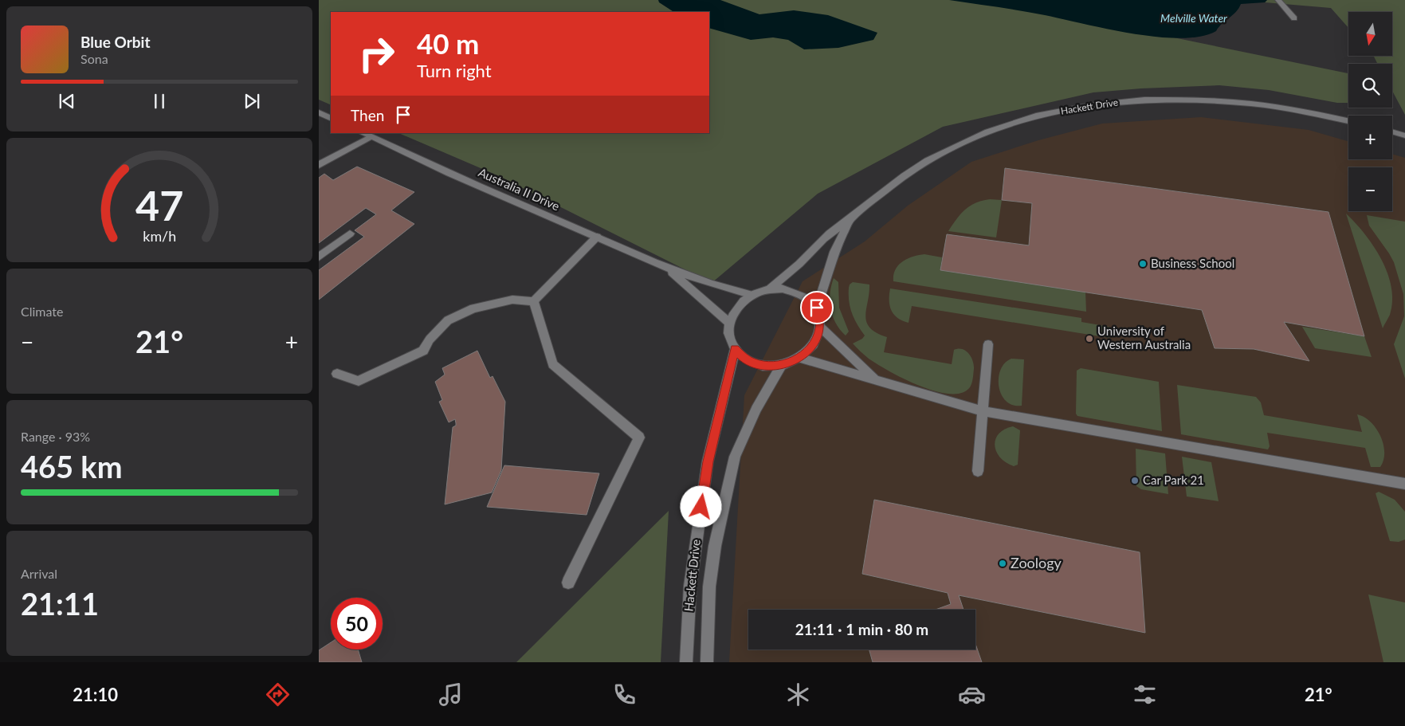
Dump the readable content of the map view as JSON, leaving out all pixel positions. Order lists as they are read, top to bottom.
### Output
{
  "streets": {
    "main road": ["Hackett Drive", "Australia II Drive"]
  },
  "crossings": [
    ["Hackett Drive", "Australia II Drive"]
  ],
  "water": ["Melville Water"],
  "places": [
    "Business School",
    "University of Western Australia",
    "Car Park 21",
    "Zoology"
  ],
  "north": "bottom",
  "page": {
    "map_buttons": ["+", "−"],
    "turn": ["40 m", "Turn right"],
    "song": ["Blue Orbit", "Sona"],
    "then": "Then",
    "tile": [
      "Climate",
      ["Range · 93%", "465 km"],
      ["Arrival", "21:11"]
    ],
    "heat": ["−", "21°", "+"],
    "limit": "50",
    "trip": "21:11 · 1 min · 80 m",
    "tabs": ["21:10", "21°"],
    "gauge": ["47", "km/h"]
  }
}
